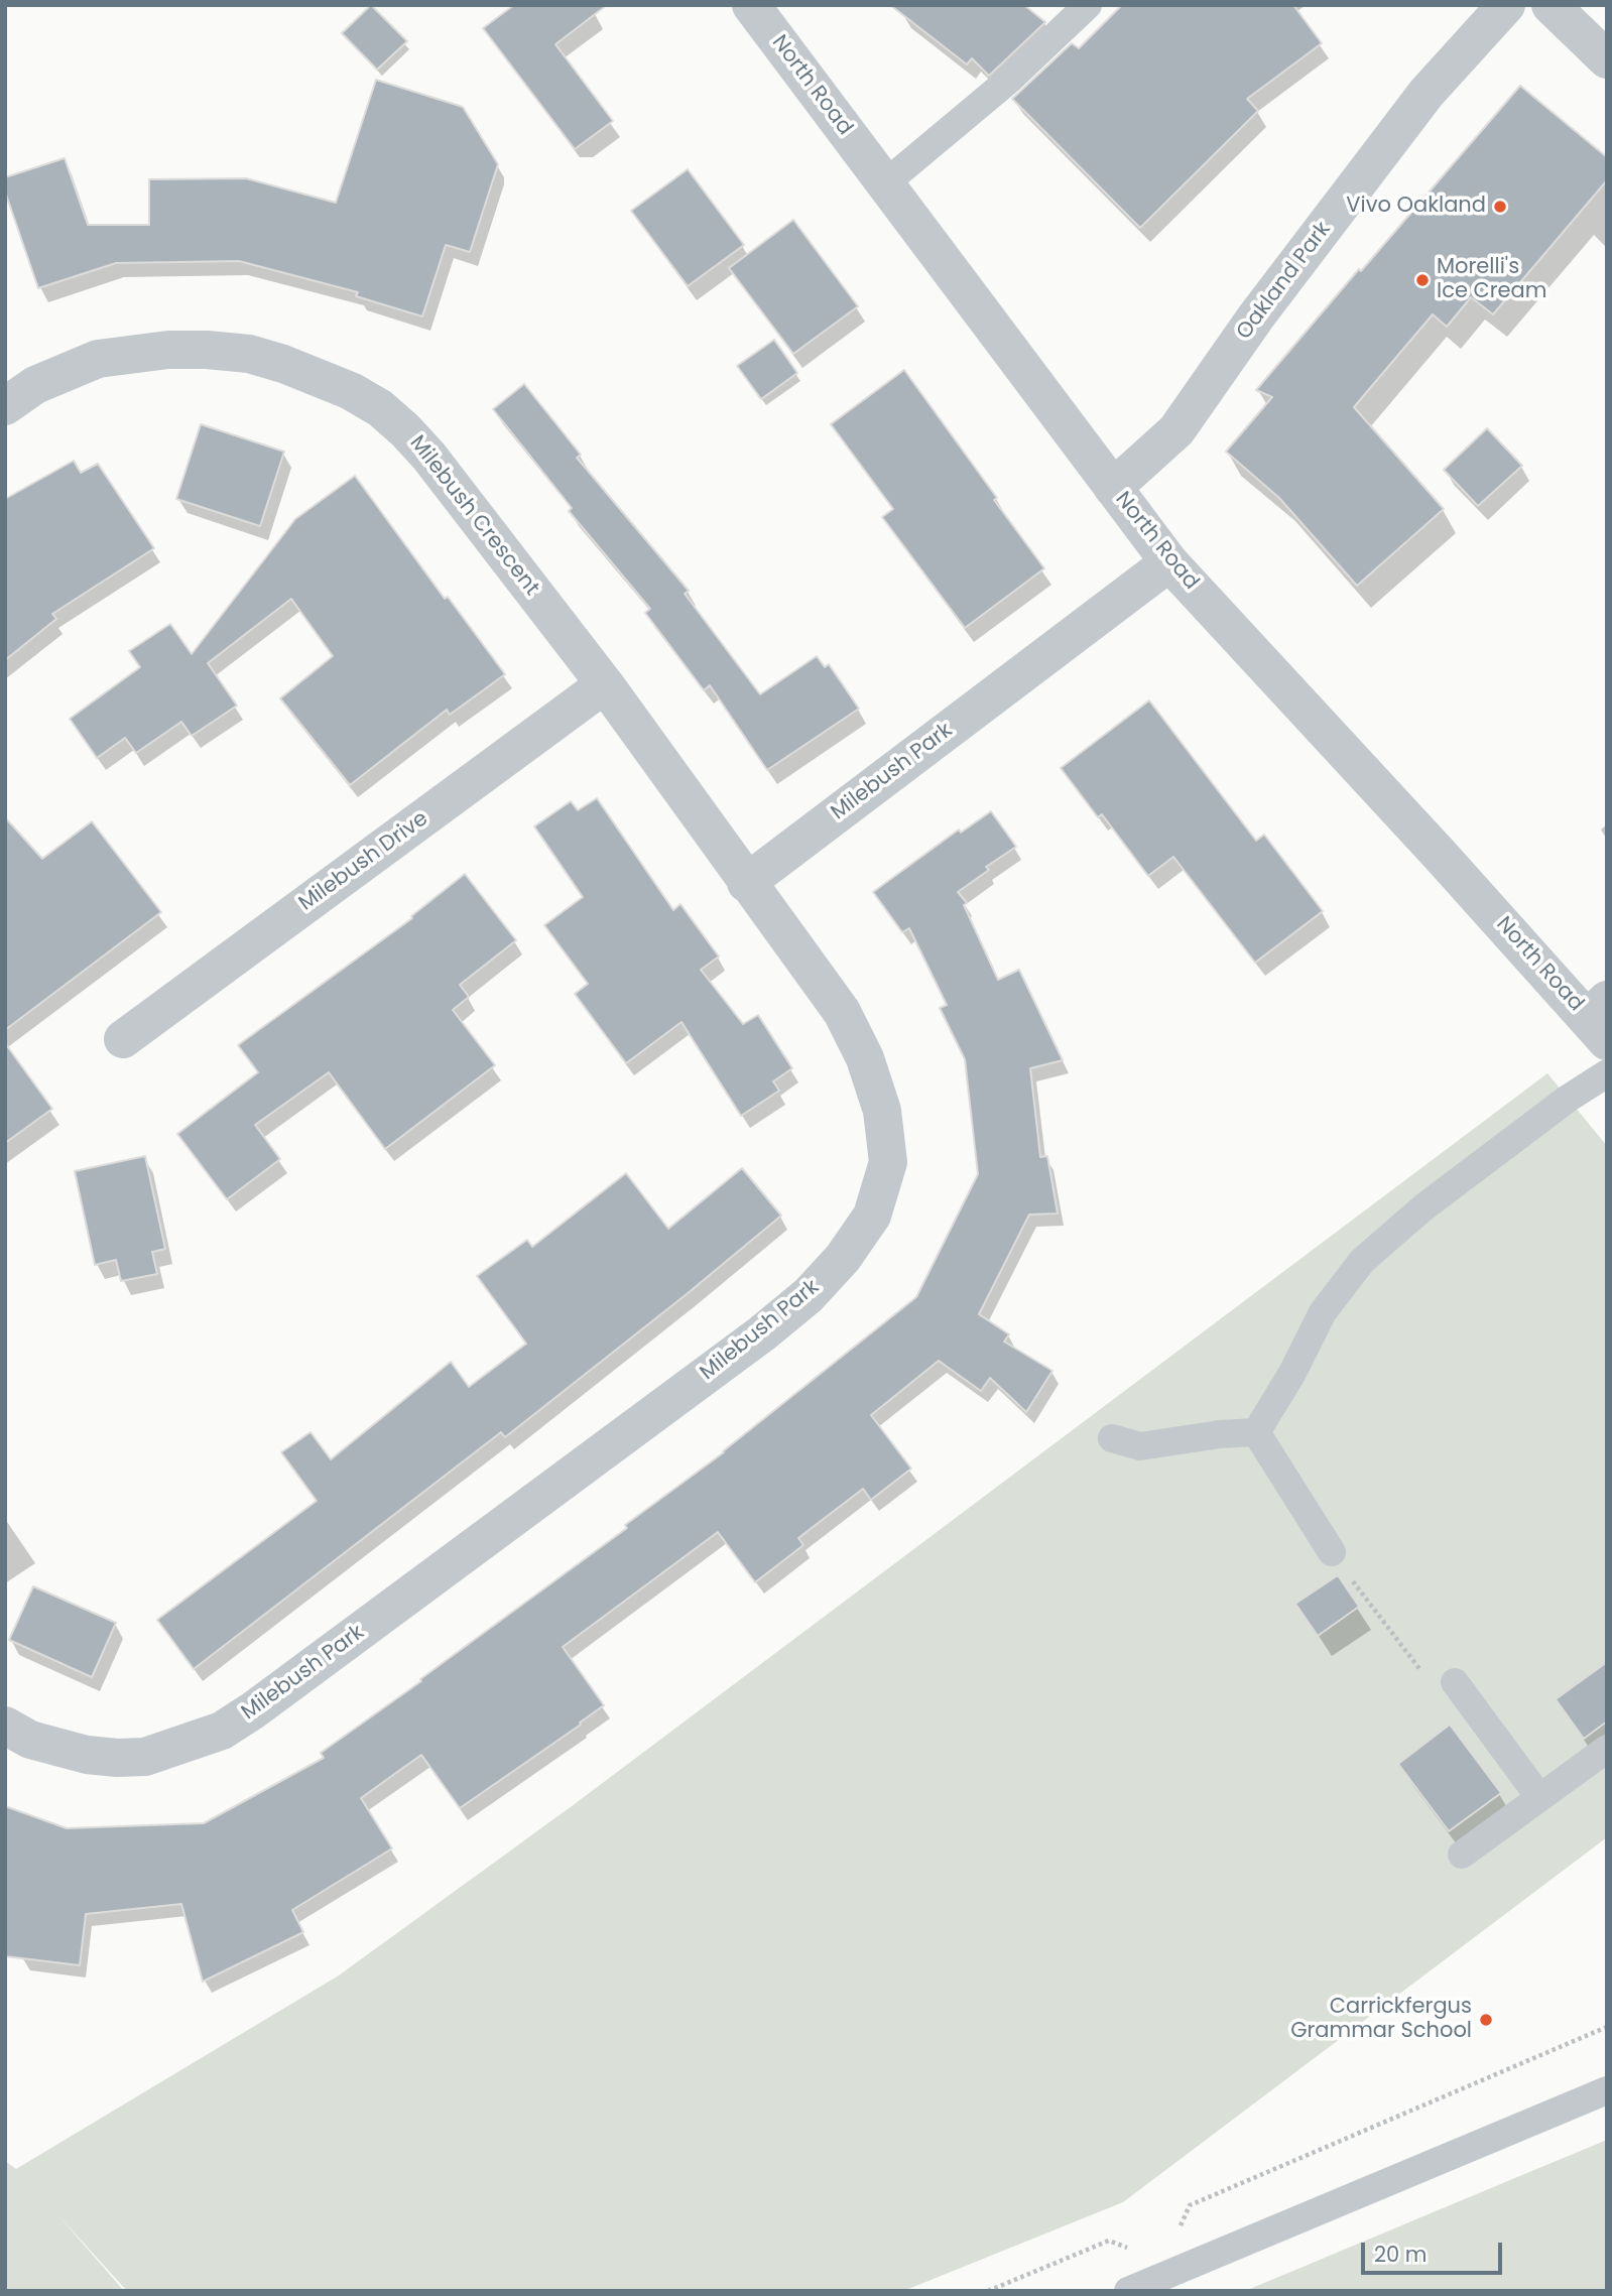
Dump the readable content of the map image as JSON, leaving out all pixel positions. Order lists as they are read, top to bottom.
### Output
{
  "streets": {
    "street": [
      "North Road",
      "Oakland Park",
      "Milebush Crescent",
      "Milebush Park",
      "Milebush Drive"
    ]
  },
  "crossings": [
    ["North Road", "Oakland Park"],
    ["North Road", "Milebush Park"],
    ["Milebush Crescent", "Milebush Park"],
    ["Milebush Crescent", "Milebush Drive"]
  ],
  "places": ["Vivo Oakland", "Morelli's Ice Cream", "Carrickfergus Grammar School"],
  "scale_bar": "20 m"
}
